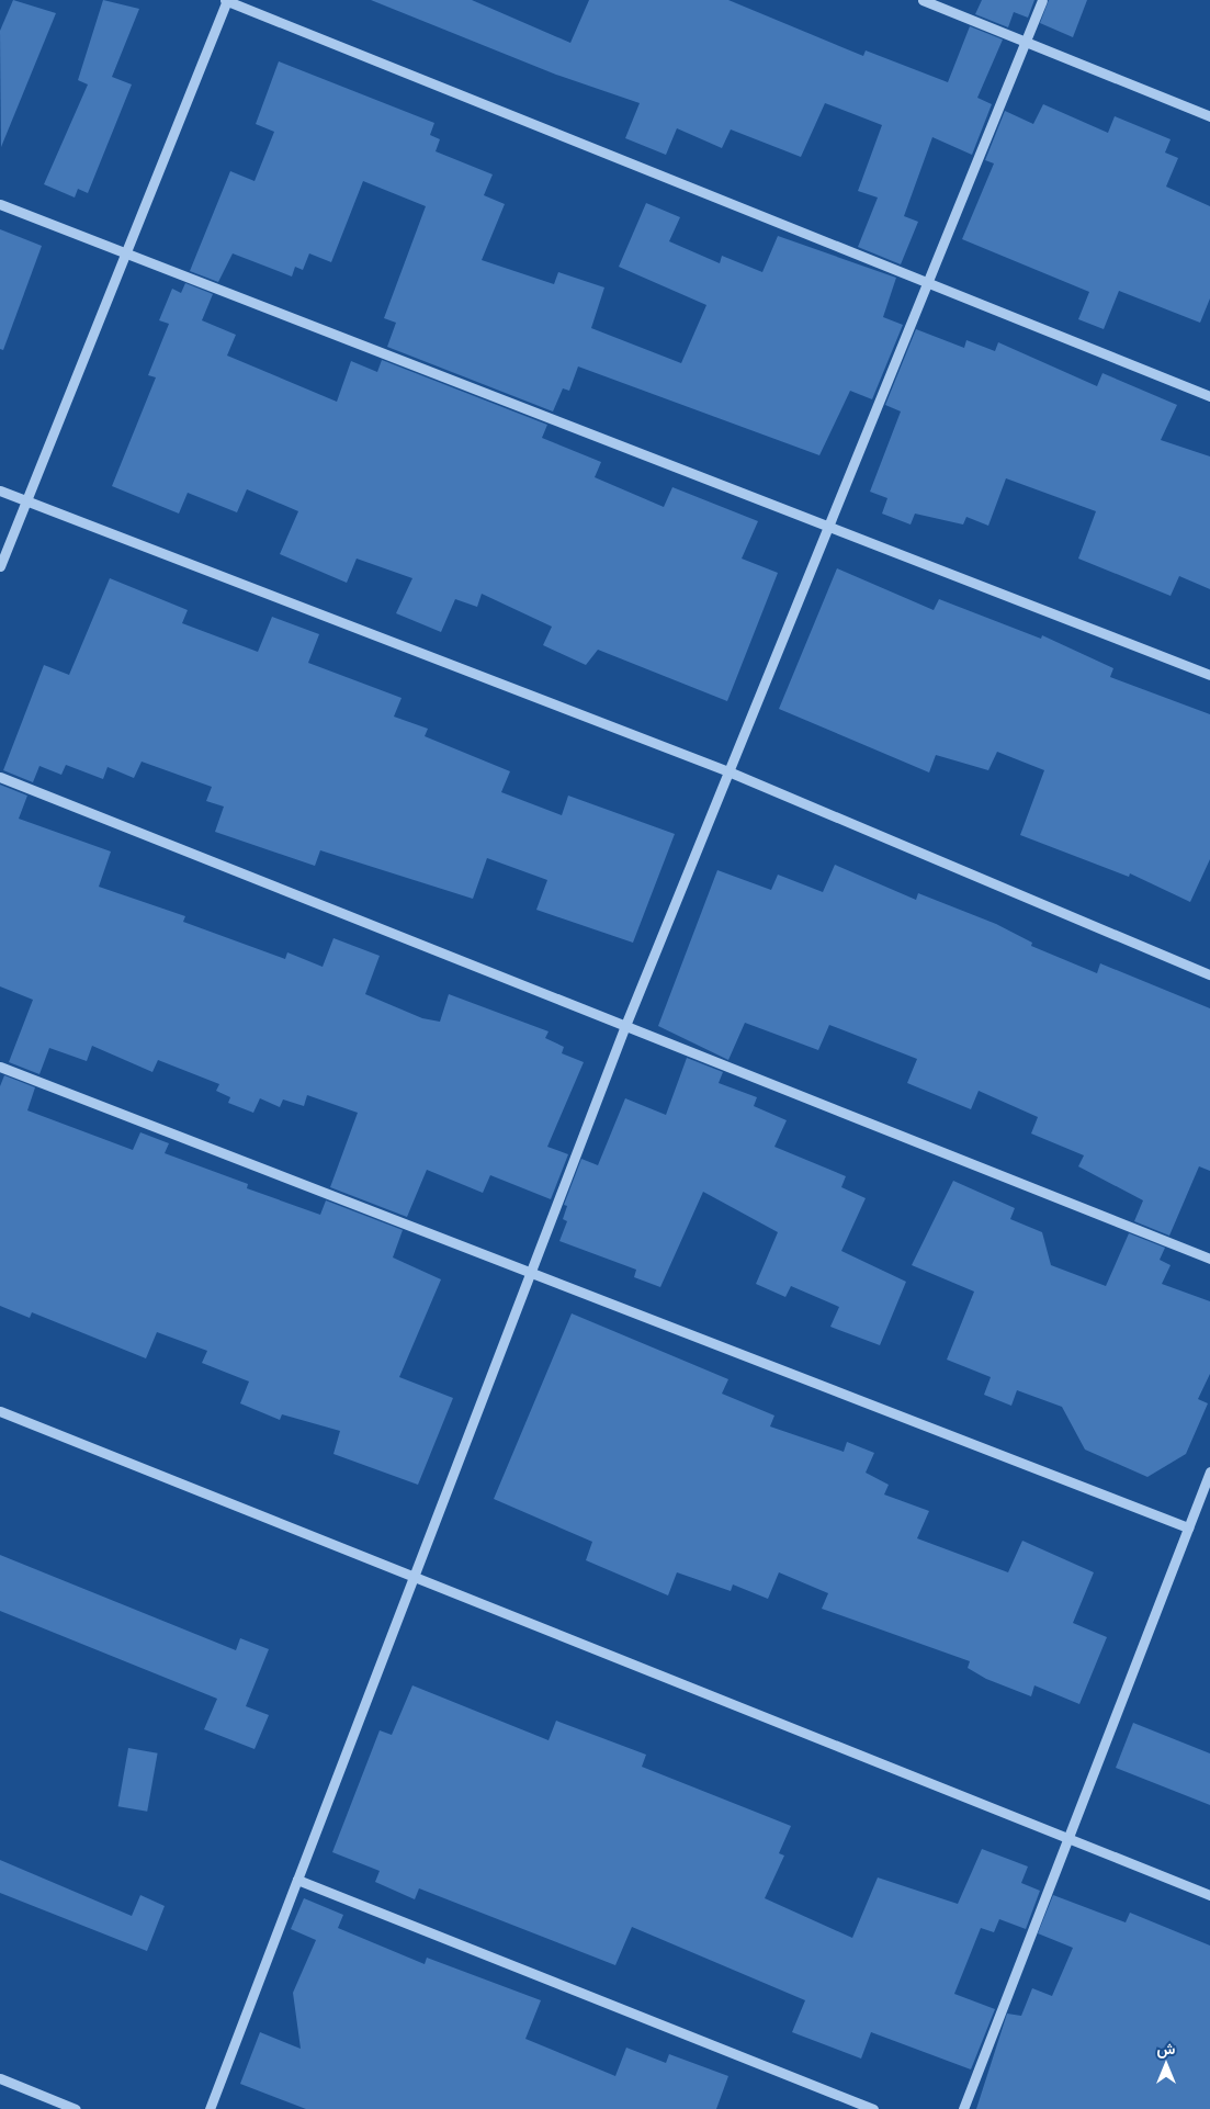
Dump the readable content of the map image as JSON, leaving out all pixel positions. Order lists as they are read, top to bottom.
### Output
{
  "north": "top"
}
